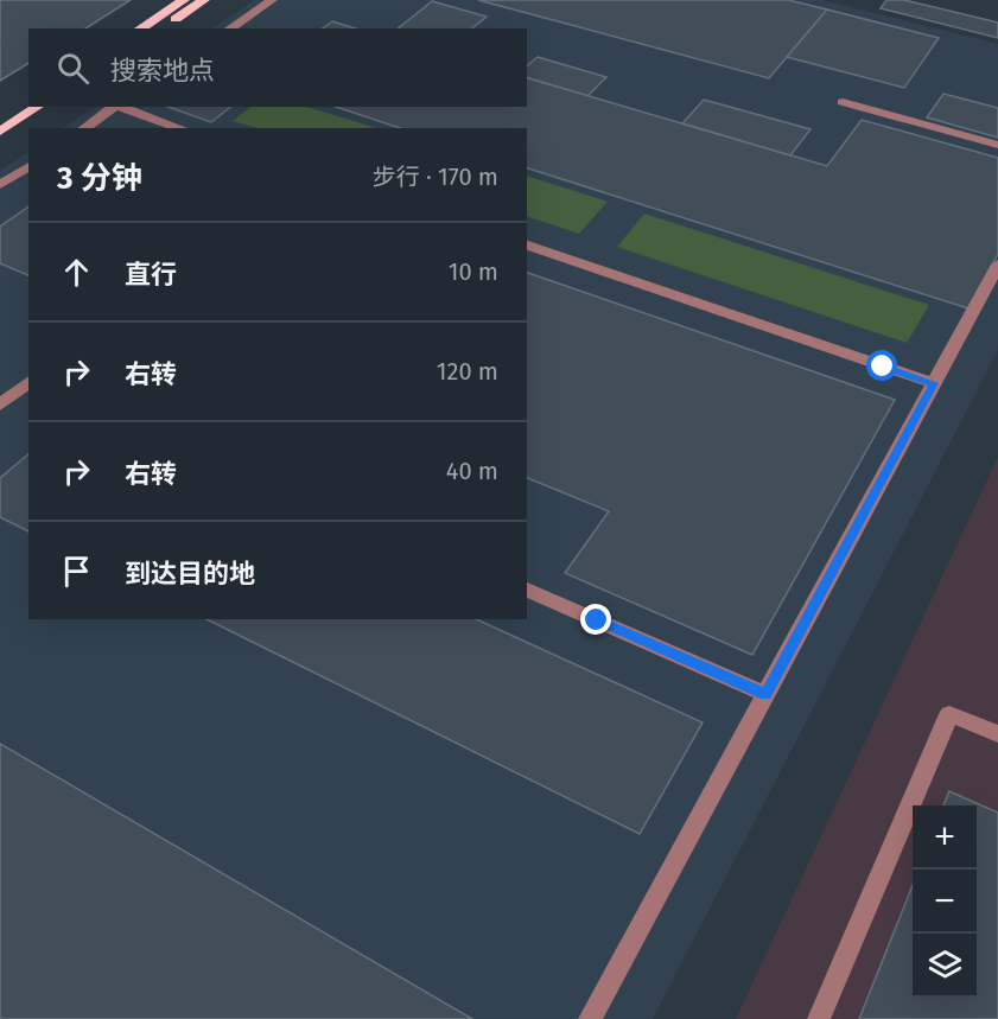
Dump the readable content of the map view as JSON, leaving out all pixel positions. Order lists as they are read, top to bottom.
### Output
{
  "page": {
    "search": "搜索地点",
    "heading": ["3 分钟", "步行 · 170 m"],
    "list": [
      ["直行", "10 m"],
      ["右转", "120 m"],
      ["右转", "40 m"],
      "到达目的地"
    ],
    "map_buttons": ["+", "−"]
  }
}
